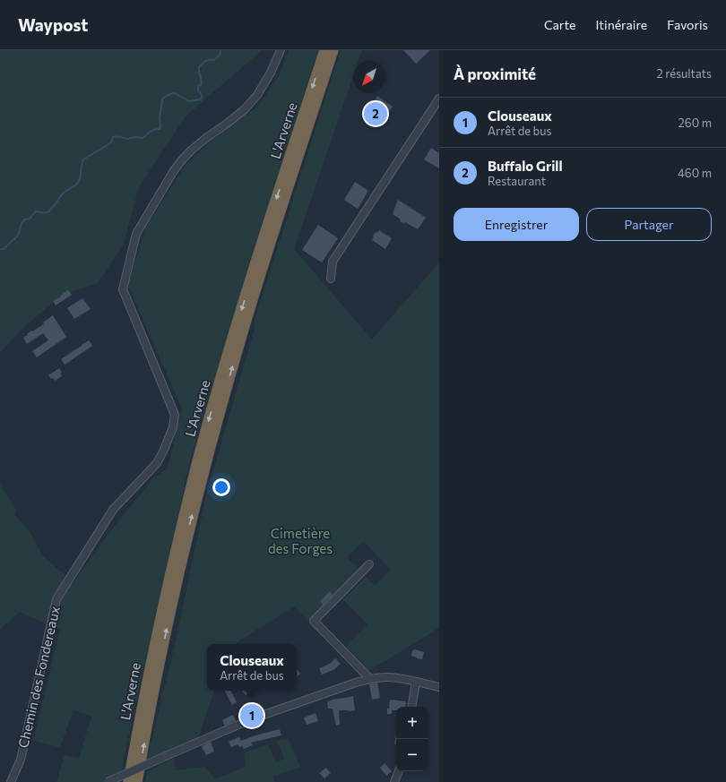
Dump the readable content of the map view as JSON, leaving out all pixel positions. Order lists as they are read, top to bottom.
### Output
{
  "streets": {
    "highway": ["L'Arverne"],
    "street": ["Chemin des Fondereaux"]
  },
  "parks": ["Cimetière des Forges"],
  "north": "bottom left",
  "page": {
    "header": "Waypost",
    "nav": ["Carte", "Itinéraire", "Favoris"],
    "heading": ["À proximité", "2 résultats"],
    "list": [
      {
        "mark": "1",
        "name": "Clouseaux",
        "note": "Arrêt de bus",
        "value": "260 m"
      },
      {
        "mark": "2",
        "name": "Buffalo Grill",
        "note": "Restaurant",
        "value": "460 m"
      }
    ],
    "pins": ["2", "1"],
    "buttons": ["Enregistrer", "Partager"],
    "popup": ["Clouseaux", "Arrêt de bus"],
    "map_buttons": ["+", "−"]
  }
}
